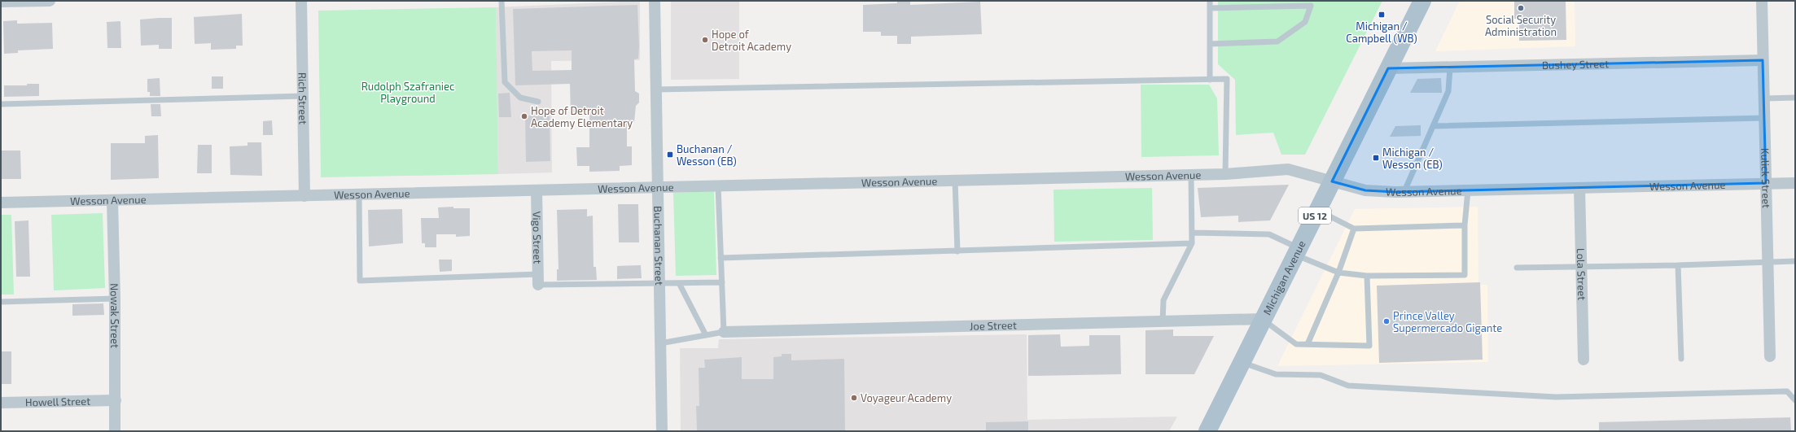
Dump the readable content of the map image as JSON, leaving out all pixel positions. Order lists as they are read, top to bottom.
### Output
{
  "streets": {
    "main road": ["US 12", "Michigan Avenue"],
    "street": [
      "Bushey Street",
      "Rich Street",
      "Wesson Avenue",
      "Kulick Street",
      "Vigo Street",
      "Buchanan Street",
      "Lola Street",
      "Nowak Street",
      "Joe Street",
      "Howell Street"
    ]
  },
  "crossings": [
    ["Bushey Street", "Kulick Street"],
    ["Bushey Street", "Michigan Avenue"],
    ["Rich Street", "Wesson Avenue"],
    ["Wesson Avenue", "Kulick Street"],
    ["Wesson Avenue", "Vigo Street"],
    ["Wesson Avenue", "Buchanan Street"],
    ["Wesson Avenue", "Lola Street"],
    ["Wesson Avenue", "Michigan Avenue"],
    ["Wesson Avenue", "Nowak Street"],
    ["Michigan Avenue", "Joe Street"],
    ["Nowak Street", "Howell Street"]
  ],
  "parks": ["Rudolph Szafraniec Playground"],
  "places": {
    "other": [
      "Social Security Administration",
      "Hope of Detroit Academy",
      "Hope of Detroit Academy Elementary",
      "Prince Valley Supermercado Gigante",
      "Voyageur Academy"
    ],
    "transit": ["Michigan / Campbell (WB)", "Buchanan / Wesson (EB)", "Michigan / Wesson (EB)"]
  }
}
